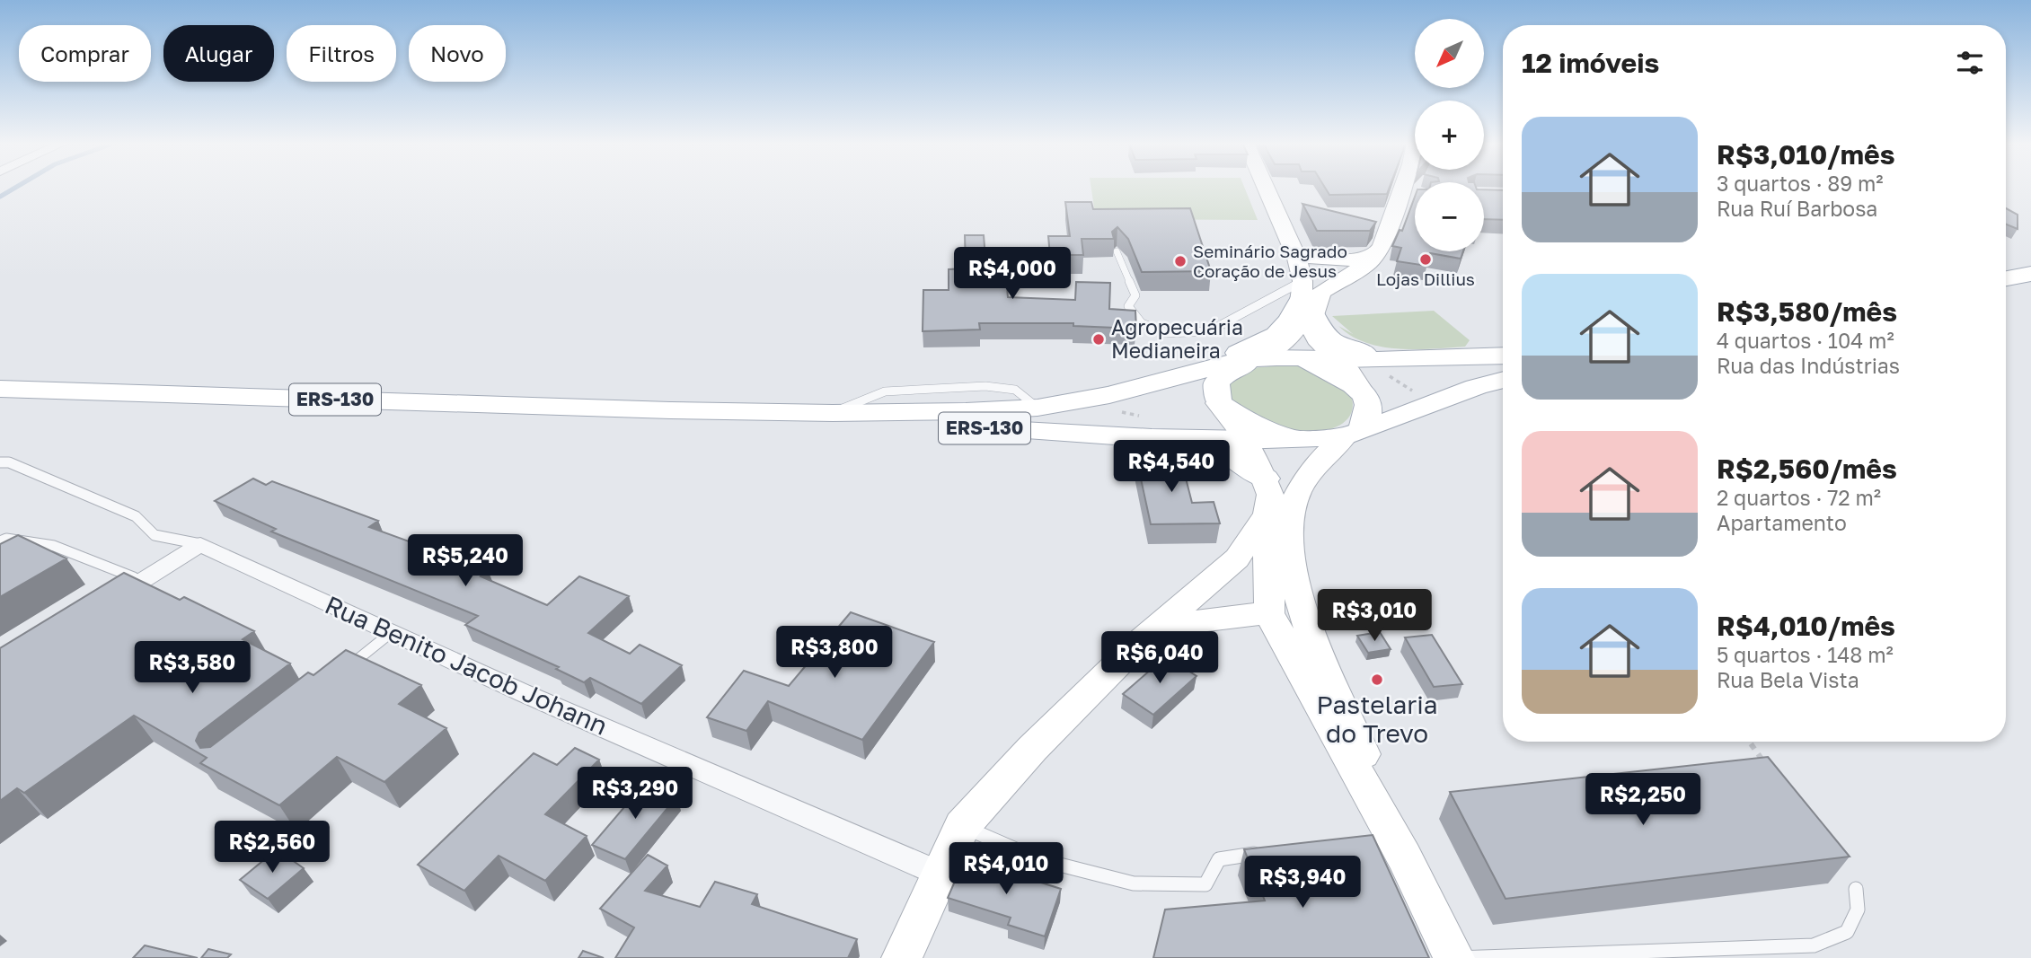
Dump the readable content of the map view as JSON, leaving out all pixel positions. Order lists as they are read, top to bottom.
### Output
{
  "streets": {
    "main road": ["ERS-130"],
    "street": ["Rua Benito Jacob Johann"]
  },
  "places": [
    "Lojas Dillius",
    "Seminário Sagrado Coração de Jesus",
    "Agropecuária Medianeira",
    "Pastelaria do Trevo"
  ],
  "north": "bottom left",
  "page": {
    "map_buttons": ["+", "−"],
    "chip": [
      "Comprar",
      "Alugar",
      "Filtros",
      "Novo"
    ],
    "heading": "12 imóveis",
    "list": [
      {
        "name": "R$3,010/mês",
        "note": "3 quartos · 89 m² · Rua Ruí Barbosa"
      },
      {
        "name": "R$3,580/mês",
        "note": "4 quartos · 104 m² · Rua das Indústrias"
      },
      {
        "name": "R$2,560/mês",
        "note": "2 quartos · 72 m² · Apartamento"
      },
      {
        "name": "R$4,010/mês",
        "note": "5 quartos · 148 m² · Rua Bela Vista"
      }
    ],
    "price": [
      "R$4,000",
      "R$4,540",
      "R$5,240",
      "R$3,010",
      "R$3,800",
      "R$6,040",
      "R$3,580",
      "R$3,290",
      "R$2,250",
      "R$2,560",
      "R$4,010",
      "R$3,940"
    ]
  }
}
